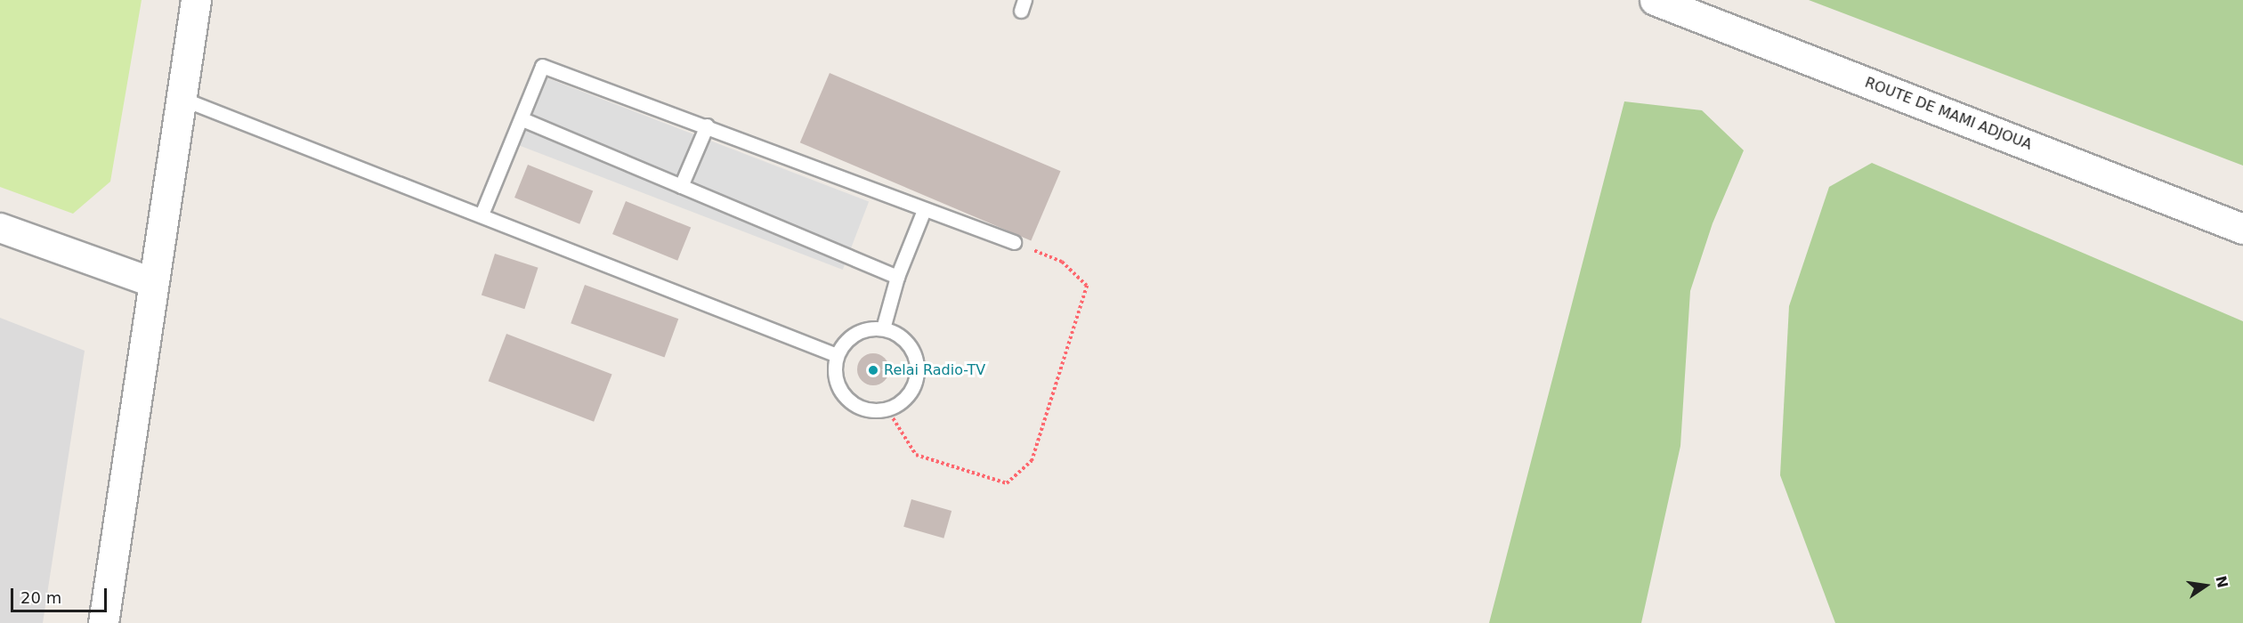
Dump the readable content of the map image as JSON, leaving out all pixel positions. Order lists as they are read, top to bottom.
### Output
{
  "streets": {
    "street": ["ROUTE DE MAMI ADJOUA"]
  },
  "places": ["Relai Radio-TV"],
  "scale_bar": "20 m",
  "north": "right"
}
